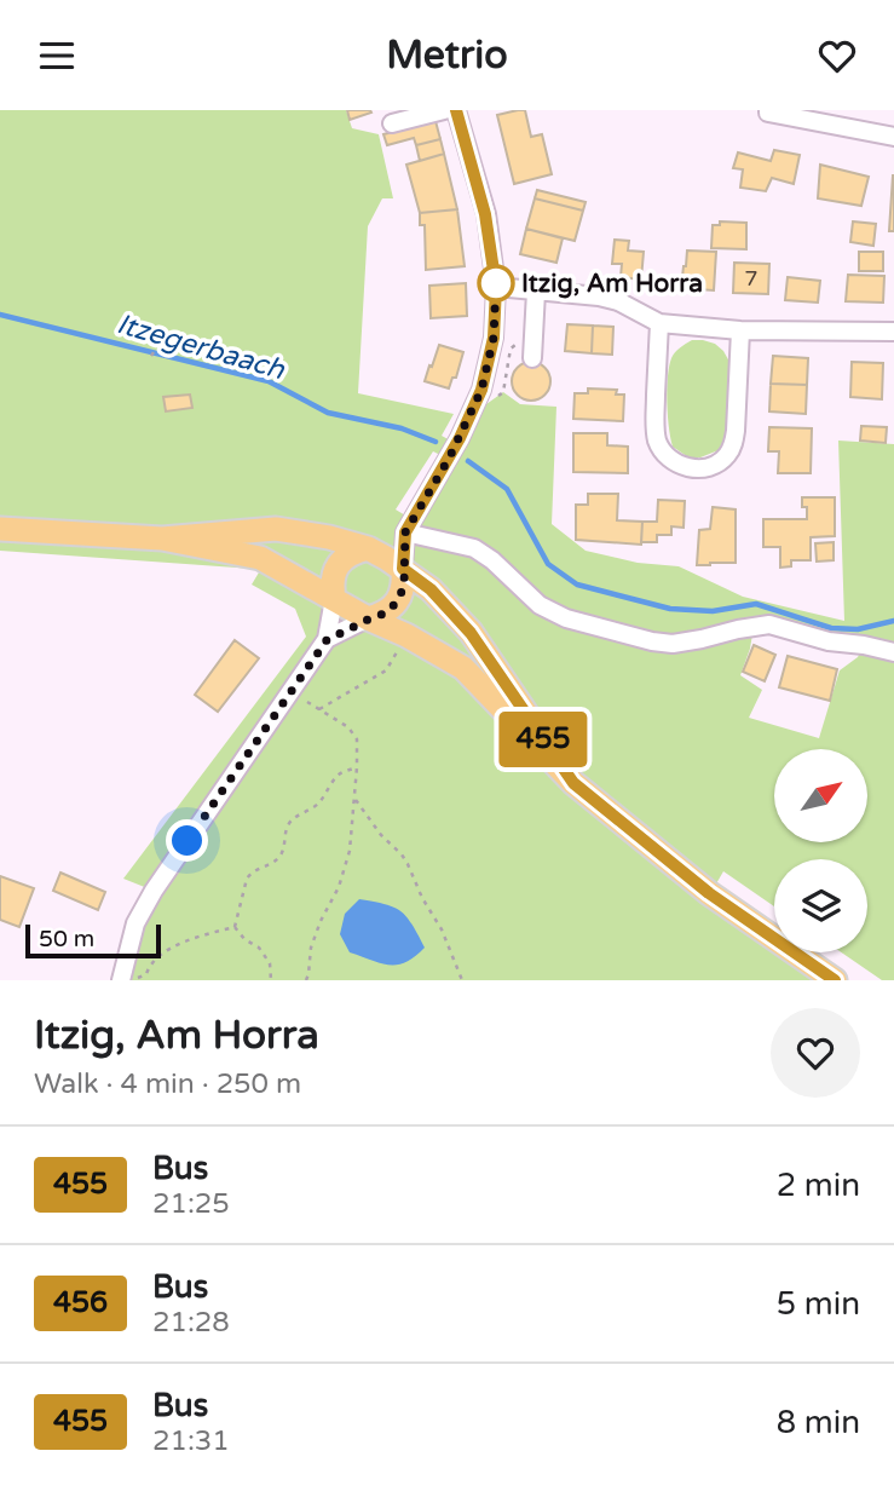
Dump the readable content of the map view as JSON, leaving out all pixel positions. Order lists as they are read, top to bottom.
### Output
{
  "water": ["Itzegerbaach"],
  "places": ["Itzig, Am Horra"],
  "lines": ["bus line 455"],
  "house_numbers": ["7"],
  "scale_bar": "50 m",
  "north": "top right",
  "page": {
    "header": "Metrio",
    "on_map": "455",
    "scale": "50 m",
    "heading": ["Itzig, Am Horra", "Walk · 4 min · 250 m"],
    "list": [
      {
        "mark": "455",
        "name": "Bus",
        "note": "21:25",
        "value": "2 min"
      },
      {
        "mark": "456",
        "name": "Bus",
        "note": "21:28",
        "value": "5 min"
      },
      {
        "mark": "455",
        "name": "Bus",
        "note": "21:31",
        "value": "8 min"
      }
    ]
  }
}
